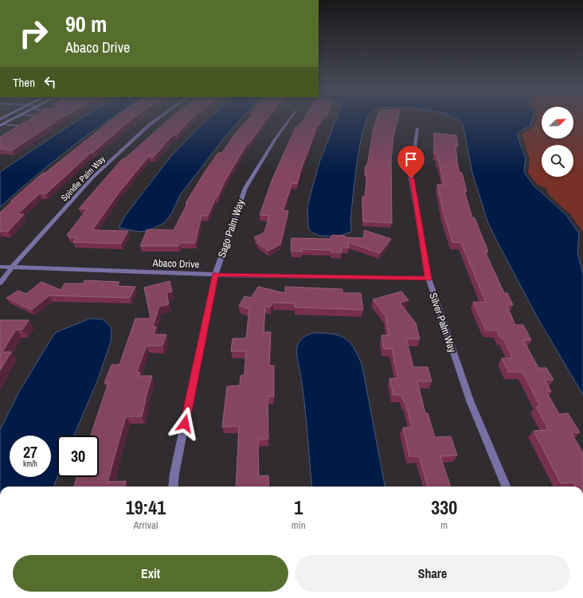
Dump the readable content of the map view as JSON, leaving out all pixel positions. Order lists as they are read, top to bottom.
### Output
{
  "streets": {
    "street": [
      "Spindle Palm Way",
      "Sago Palm Way",
      "Abaco Drive",
      "Silver Palm Way"
    ]
  },
  "crossings": [
    ["Spindle Palm Way", "Abaco Drive"],
    ["Sago Palm Way", "Abaco Drive"],
    ["Abaco Drive", "Silver Palm Way"]
  ],
  "north": "top right",
  "page": {
    "turn": ["90 m", "Abaco Drive"],
    "then": "Then",
    "speed": "27 km/h",
    "limit": "30",
    "eta": [
      "19:41",
      "Arrival",
      "1",
      "min",
      "330",
      "m"
    ],
    "buttons": ["Exit", "Share"]
  }
}
